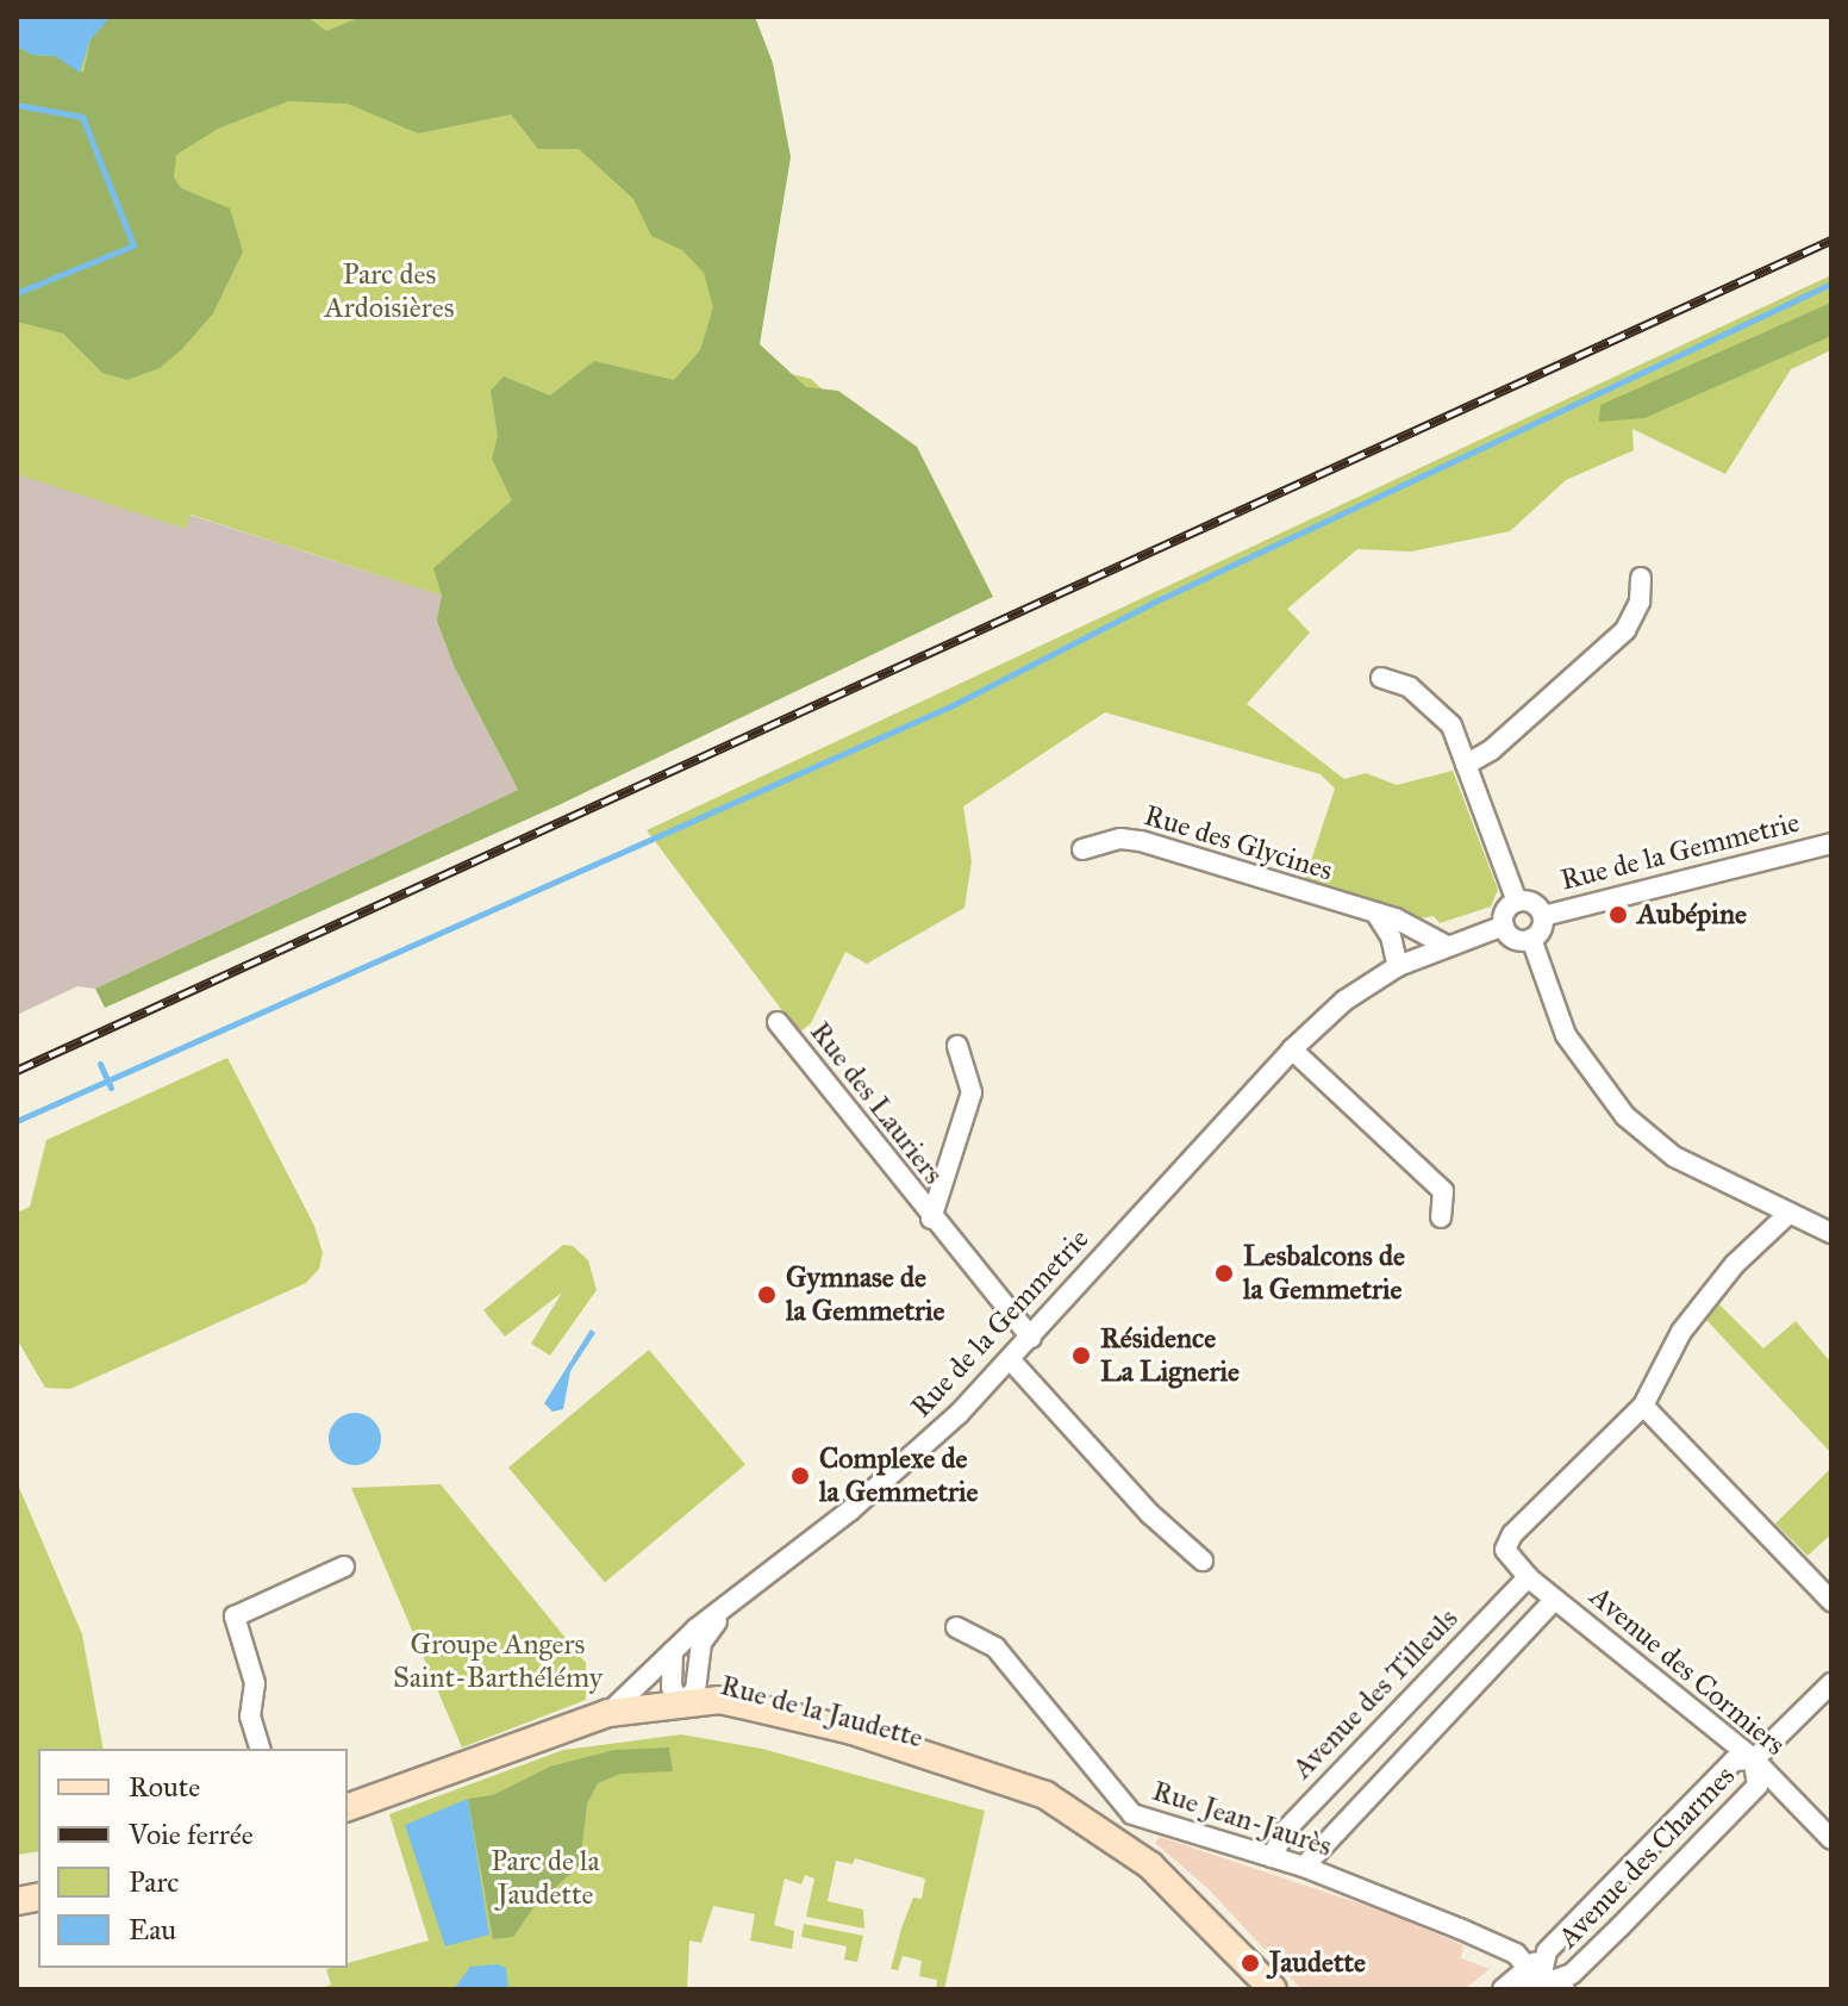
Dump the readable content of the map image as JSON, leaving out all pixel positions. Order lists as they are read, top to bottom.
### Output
{
  "streets": {
    "street": [
      "Rue des Glycines",
      "Rue de la Gemmetrie",
      "Rue des Lauriers",
      "Avenue des Cormiers",
      "Avenue des Tilleuls",
      "Rue de la Jaudette",
      "Rue Jean-Jaurès",
      "Avenue des Charmes"
    ]
  },
  "crossings": [
    ["Rue des Glycines", "Rue de la Gemmetrie"],
    ["Rue de la Gemmetrie", "Rue des Lauriers"],
    ["Rue de la Gemmetrie", "Rue de la Jaudette"],
    ["Avenue des Cormiers", "Avenue des Tilleuls"],
    ["Avenue des Cormiers", "Avenue des Charmes"],
    ["Avenue des Tilleuls", "Rue Jean-Jaurès"],
    ["Rue Jean-Jaurès", "Avenue des Charmes"]
  ],
  "parks": ["Parc des Ardoisières", "Groupe Angers Saint-Barthélémy", "Parc de la Jaudette"],
  "places": [
    "Aubépine",
    "Lesbalcons de la Gemmetrie",
    "Gymnase de la Gemmetrie",
    "Résidence La Lignerie",
    "Complexe de la Gemmetrie",
    "Jaudette"
  ],
  "legend": [
    "Route",
    "Voie ferrée",
    "Parc",
    "Eau"
  ]
}
